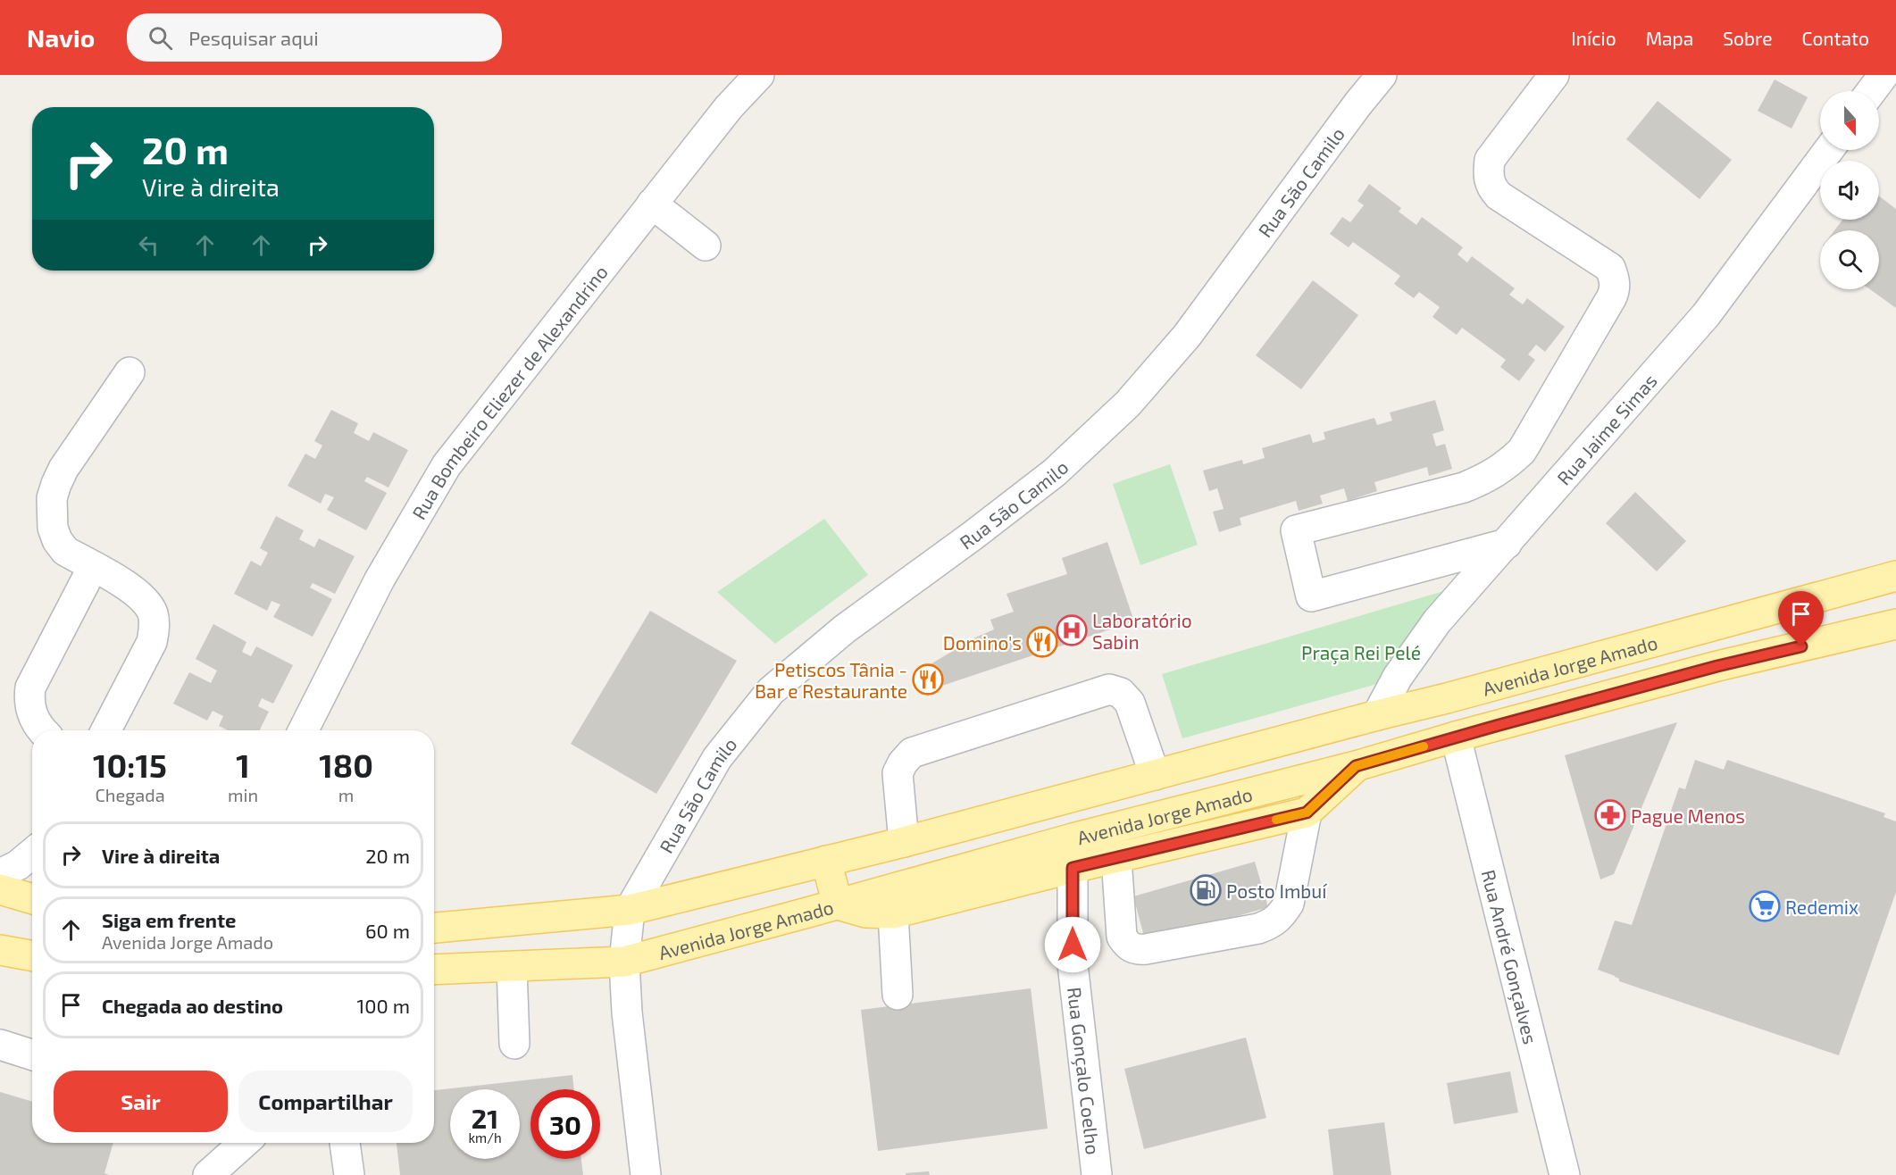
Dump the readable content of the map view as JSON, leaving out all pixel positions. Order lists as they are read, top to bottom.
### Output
{
  "streets": {
    "main road": ["Avenida Jorge Amado"],
    "street": [
      "Rua São Camilo",
      "Rua Bombeiro Eliezer de Alexandrino",
      "Rua Jaime Simas",
      "Rua André Gonçalves",
      "Rua Gonçalo Coelho"
    ]
  },
  "crossings": [
    ["Rua São Camilo", "Avenida Jorge Amado"],
    ["Rua Jaime Simas", "Avenida Jorge Amado"],
    ["Avenida Jorge Amado", "Rua André Gonçalves"],
    ["Avenida Jorge Amado", "Rua Gonçalo Coelho"]
  ],
  "parks": ["Praça Rei Pelé"],
  "places": {
    "hospital": ["Laboratório Sabin"],
    "restaurant": ["Domino's", "Petiscos Tânia - Bar e Restaurante"],
    "pharmacy": ["Pague Menos"],
    "fuel station": ["Posto Imbuí"],
    "supermarket": ["Redemix"]
  },
  "north": "bottom",
  "page": {
    "header": "Navio",
    "search": "Pesquisar aqui",
    "nav": [
      "Início",
      "Mapa",
      "Sobre",
      "Contato"
    ],
    "turn": ["20 m", "Vire à direita"],
    "eta": [
      "10:15",
      "Chegada",
      "1",
      "min",
      "180",
      "m"
    ],
    "list": [
      {
        "name": "Vire à direita",
        "value": "20 m"
      },
      {
        "name": "Siga em frente",
        "note": "Avenida Jorge Amado",
        "value": "60 m"
      },
      {
        "name": "Chegada ao destino",
        "value": "100 m"
      }
    ],
    "buttons": ["Sair", "Compartilhar"],
    "speed": "21 km/h",
    "limit": "30"
  }
}
